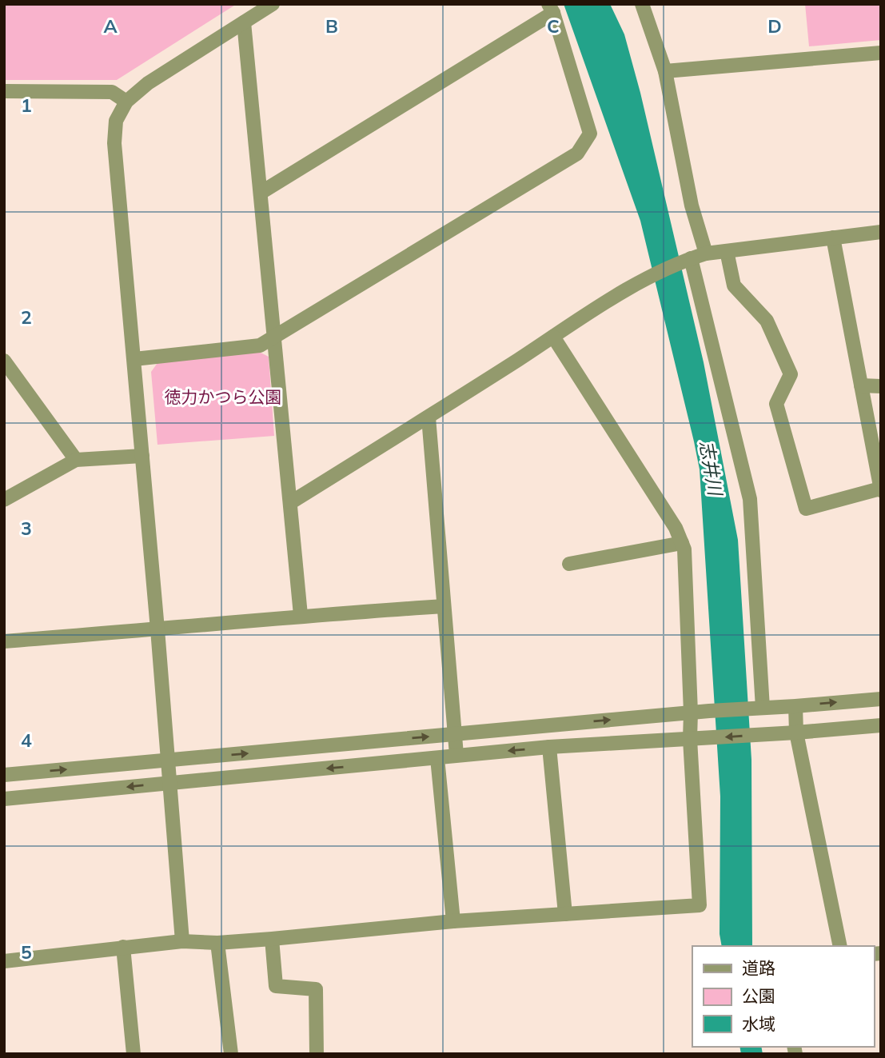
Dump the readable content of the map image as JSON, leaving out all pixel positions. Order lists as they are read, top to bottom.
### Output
{
  "water": ["志井川"],
  "parks": ["徳力かつら公園"],
  "legend": ["道路", "公園", "水域"],
  "grid": {
    "columns": [
      "A",
      "B",
      "C",
      "D"
    ],
    "rows": [
      "1",
      "2",
      "3",
      "4",
      "5"
    ]
  }
}
